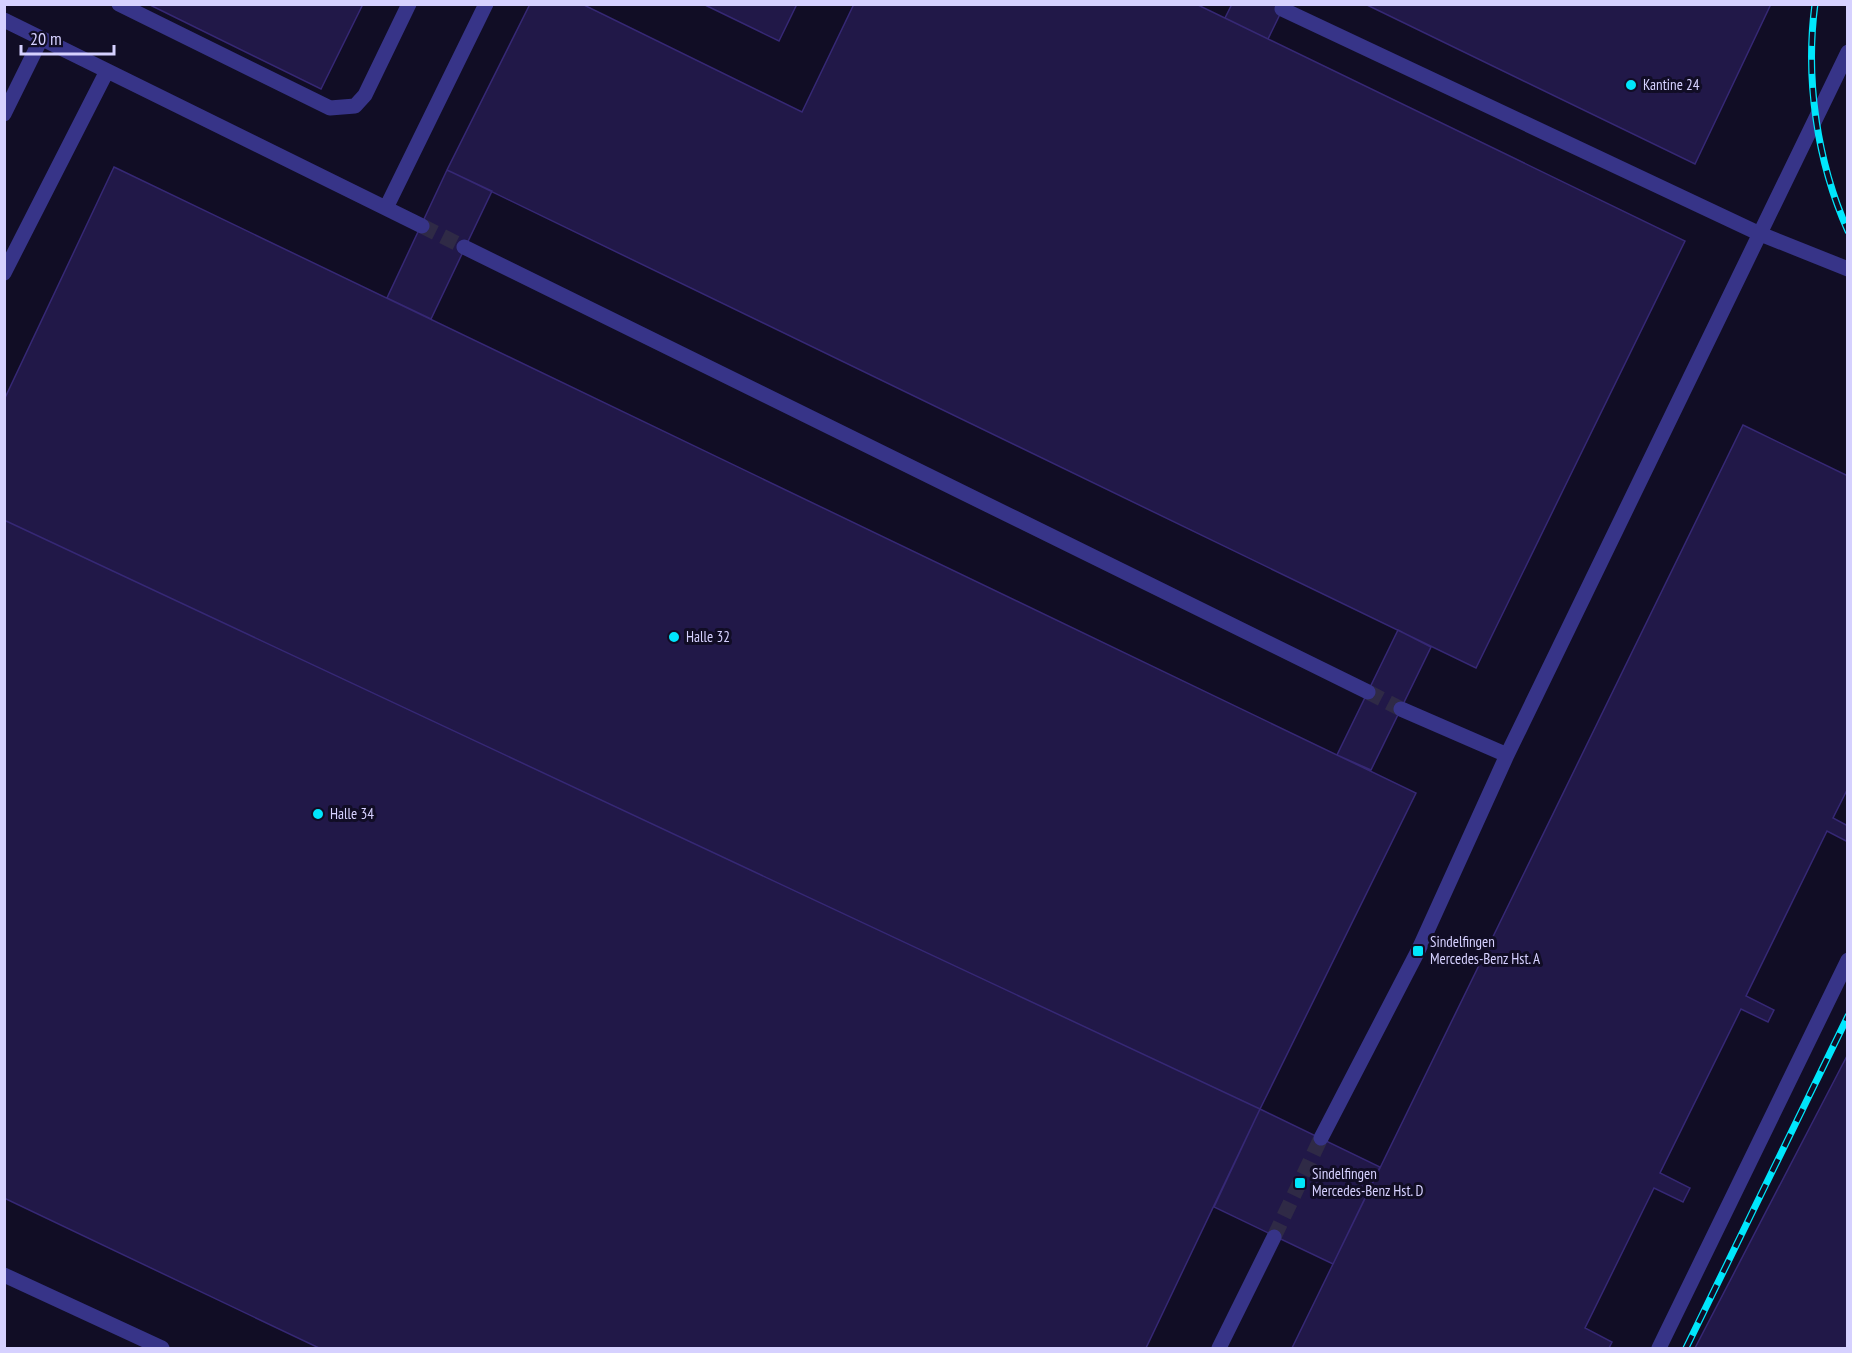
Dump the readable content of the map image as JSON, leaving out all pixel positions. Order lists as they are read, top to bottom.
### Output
{
  "places": {
    "other": ["Kantine 24", "Halle 32", "Halle 34"],
    "transit": ["Sindelfingen Mercedes-Benz Hst. A", "Sindelfingen Mercedes-Benz Hst. D"]
  },
  "scale_bar": "20 m"
}
